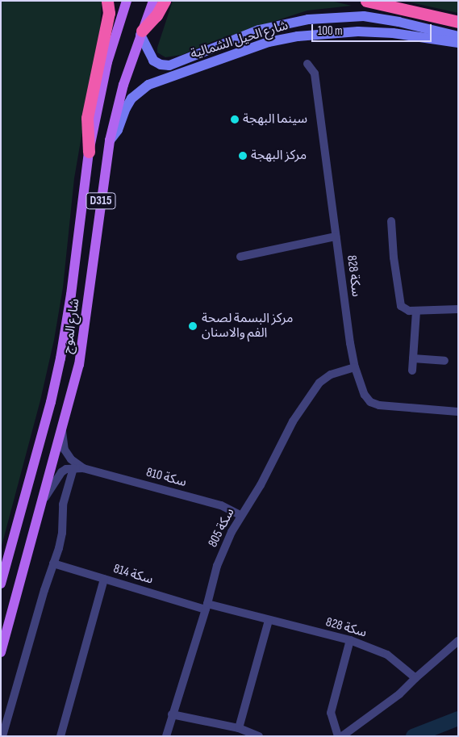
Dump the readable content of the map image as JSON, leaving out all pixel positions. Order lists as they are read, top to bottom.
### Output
{
  "streets": {
    "main road": ["D315", "شارع الموج"],
    "street": [
      "شارع الحيل الشمالية",
      "سكة 828",
      "سكة 810",
      "سكة 805",
      "سكة 814"
    ]
  },
  "crossings": [
    ["شارع الحيل الشمالية", "شارع الموج"],
    ["سكة 828", "سكة 805"],
    ["سكة 828", "سكة 814"],
    ["شارع الموج", "سكة 810"],
    ["سكة 810", "سكة 805"],
    ["سكة 805", "سكة 814"]
  ],
  "places": ["سينما البهجة", "مركز البهجة", "مركز البسمة لصحة الفم والاسنان"],
  "scale_bar": "100 m"
}
